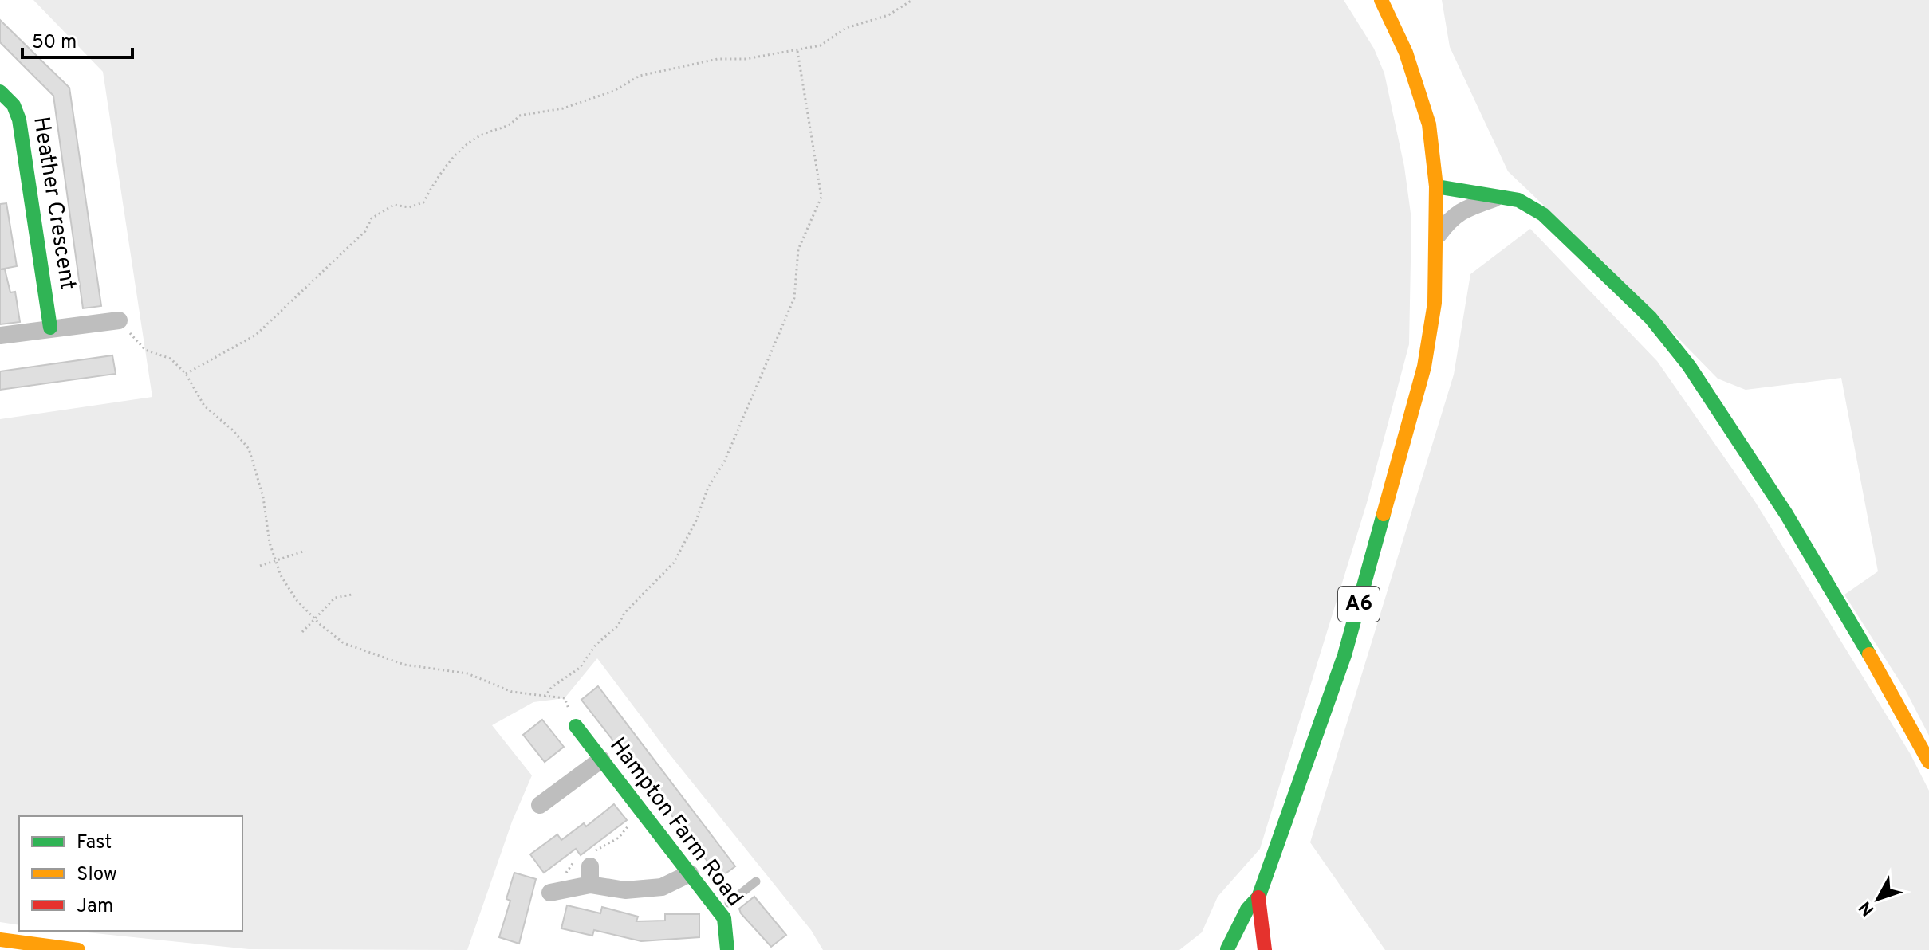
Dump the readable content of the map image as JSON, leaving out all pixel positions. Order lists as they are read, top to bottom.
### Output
{
  "streets": {
    "main road": ["Heather Crescent", "A6", "Hampton Farm Road"]
  },
  "legend": ["Fast", "Slow", "Jam"],
  "scale_bar": "50 m",
  "north": "bottom left"
}
